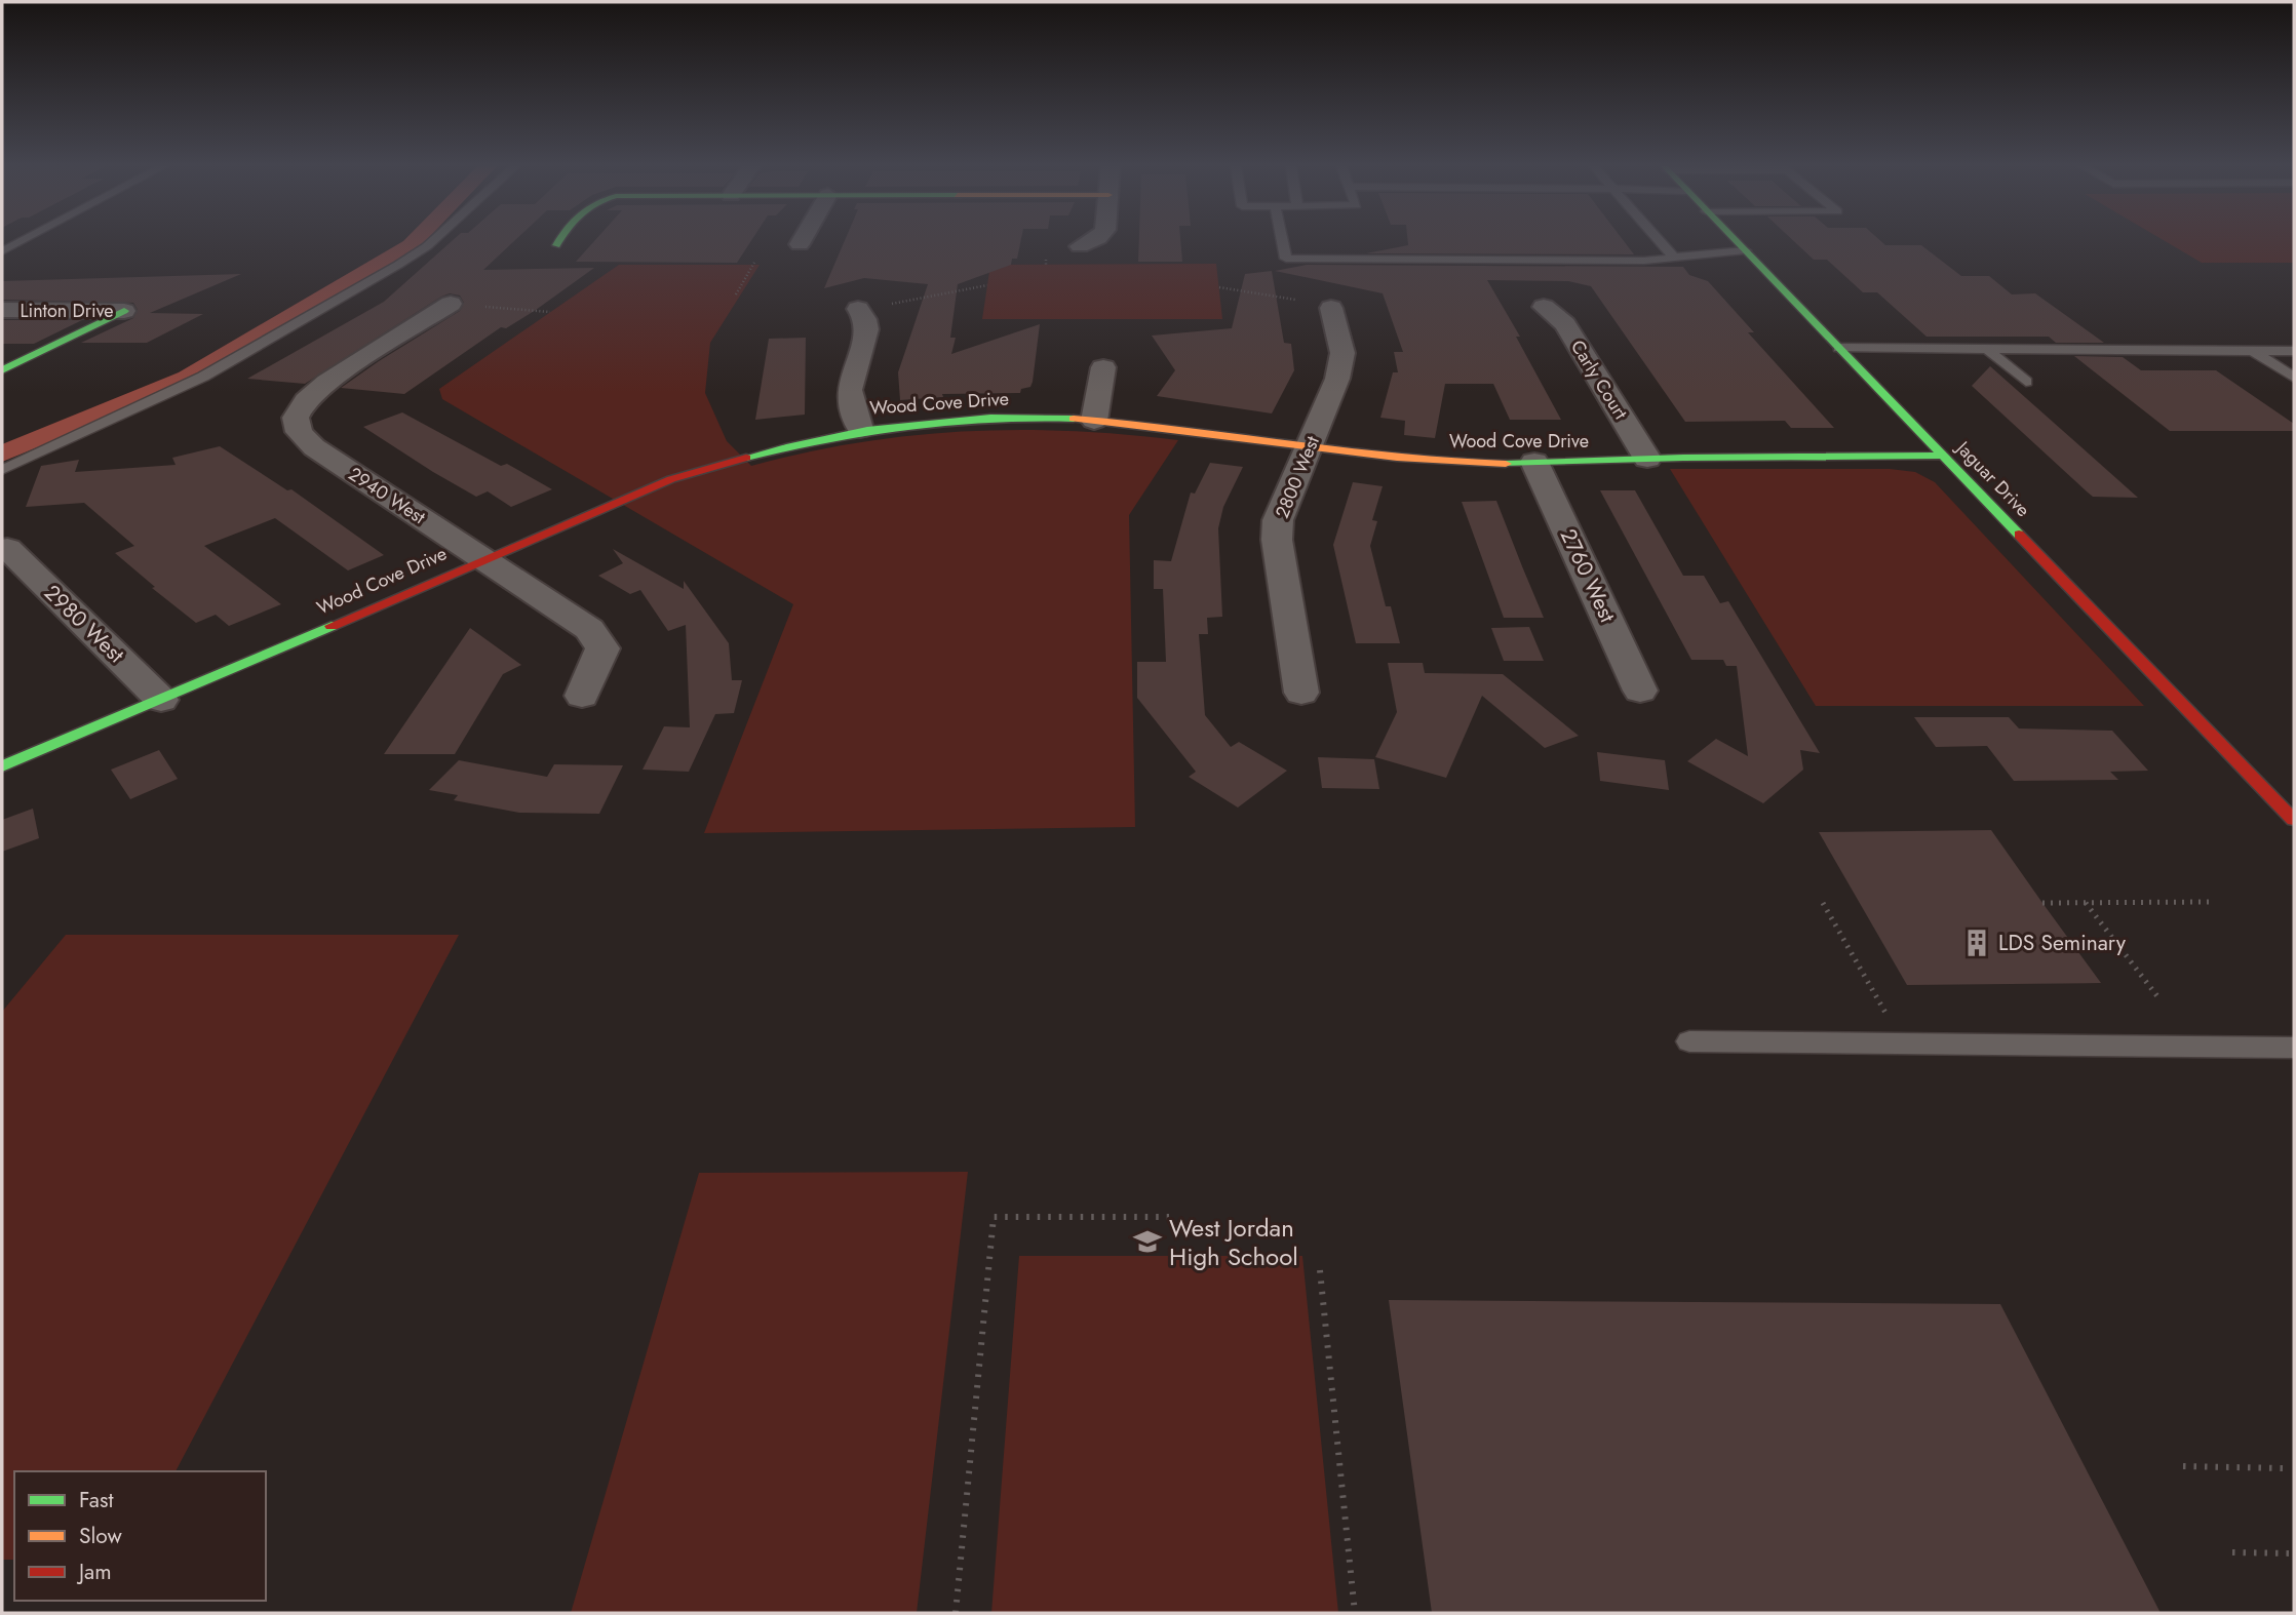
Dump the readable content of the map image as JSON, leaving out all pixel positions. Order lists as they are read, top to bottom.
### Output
{
  "streets": {
    "street": [
      "Linton Drive",
      "Carly Court",
      "Wood Cove Drive",
      "2800 West",
      "Jaguar Drive",
      "2940 West",
      "2760 West",
      "2980 West"
    ]
  },
  "crossings": [
    ["Carly Court", "Wood Cove Drive"],
    ["Wood Cove Drive", "2800 West"],
    ["Wood Cove Drive", "Jaguar Drive"],
    ["Wood Cove Drive", "2940 West"],
    ["Wood Cove Drive", "2760 West"],
    ["Wood Cove Drive", "2980 West"]
  ],
  "places": {
    "building": ["LDS Seminary"],
    "school or university": ["West Jordan High School"]
  },
  "legend": ["Fast", "Slow", "Jam"]
}
